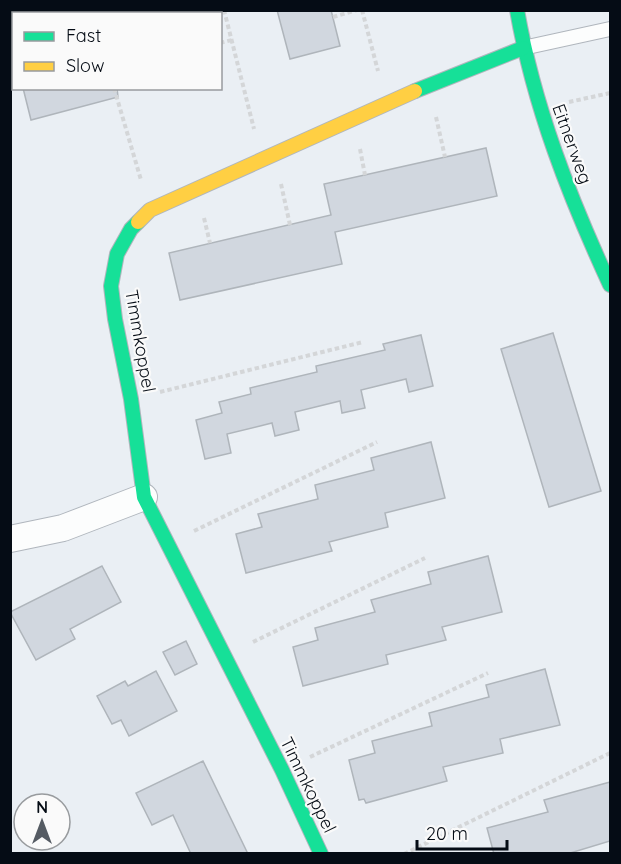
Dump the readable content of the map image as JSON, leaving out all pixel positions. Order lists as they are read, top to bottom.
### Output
{
  "streets": {
    "street": ["Eitnerweg", "Timmkoppel"]
  },
  "crossings": [
    ["Eitnerweg", "Timmkoppel"]
  ],
  "legend": ["Fast", "Slow"],
  "scale_bar": "20 m",
  "north": "top"
}
